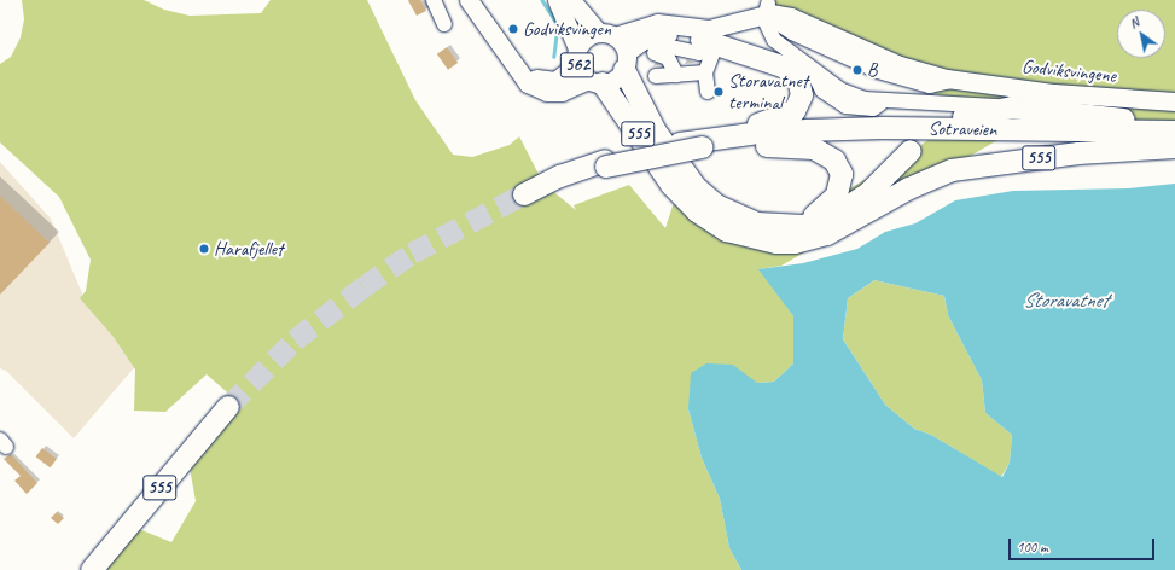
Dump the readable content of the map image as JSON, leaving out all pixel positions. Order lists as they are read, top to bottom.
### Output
{
  "streets": {
    "highway": ["Sotraveien", "555"],
    "main road": ["562", "Godviksvingene"]
  },
  "crossings": [
    ["562", "555"],
    ["Sotraveien", "555"]
  ],
  "water": ["Storavatnet"],
  "places": [
    "Godviksvingen",
    "B",
    "Storavatnet terminal",
    "Harafjellet"
  ],
  "scale_bar": "100 m",
  "north": "top left"
}
